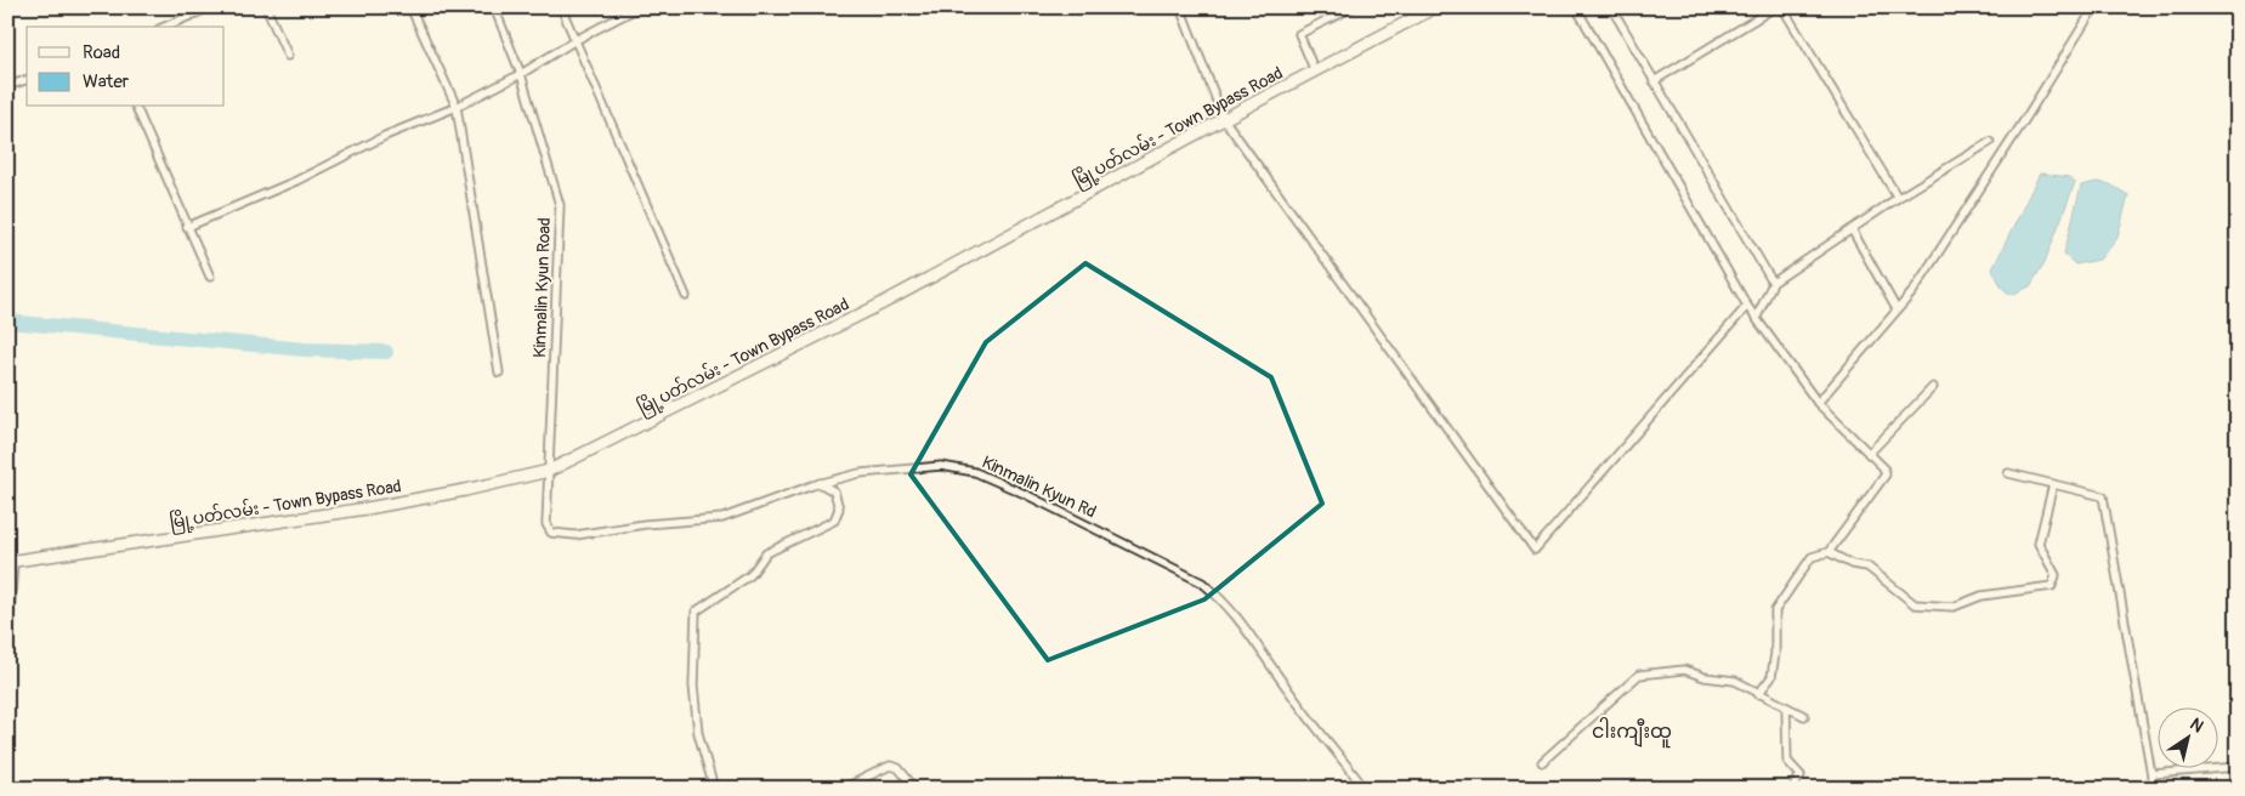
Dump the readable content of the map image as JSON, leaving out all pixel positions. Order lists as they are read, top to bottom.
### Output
{
  "streets": {
    "main road": ["မြို့ပတ်လမ်း - Town Bypass Road"],
    "street": ["Kinmalin Kyun Road", "Kinmalin Kyun Rd"]
  },
  "crossings": [
    ["မြို့ပတ်လမ်း - Town Bypass Road", "Kinmalin Kyun Road"],
    ["မြို့ပတ်လမ်း - Town Bypass Road", "Kinmalin Kyun Rd"],
    ["Kinmalin Kyun Road", "Kinmalin Kyun Rd"]
  ],
  "districts": ["ငါးကျီးထူ"],
  "legend": ["Road", "Water"],
  "north": "top right"
}
